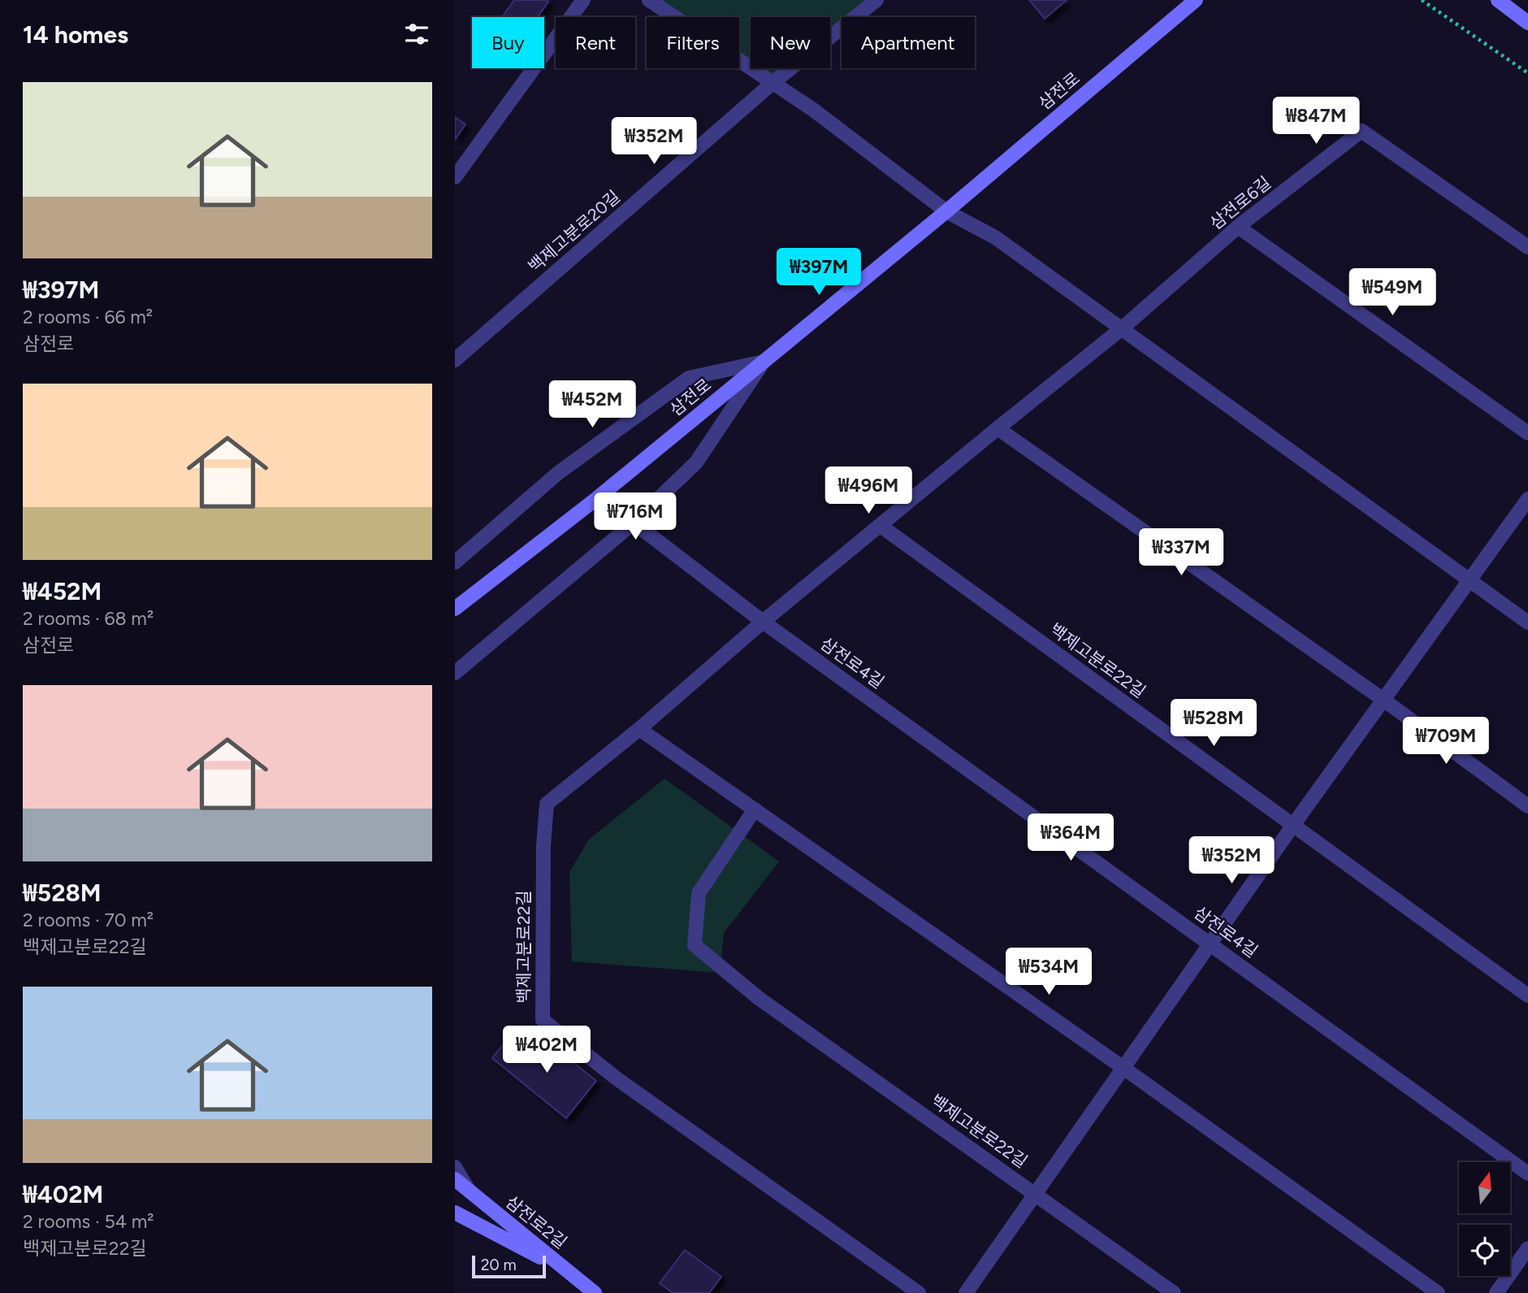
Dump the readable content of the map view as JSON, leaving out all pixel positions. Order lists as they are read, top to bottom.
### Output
{
  "streets": {
    "main road": ["삼전로", "삼전로2길"],
    "street": [
      "삼전로6길",
      "백제고분로20길",
      "백제고분로22길",
      "삼전로4길"
    ]
  },
  "scale_bar": "20 m",
  "north": "top",
  "page": {
    "heading": "14 homes",
    "chip": [
      "Buy",
      "Rent",
      "Filters",
      "New",
      "Apartment"
    ],
    "list": [
      {
        "name": "₩397M",
        "note": "2 rooms · 66 m² · 삼전로"
      },
      {
        "name": "₩452M",
        "note": "2 rooms · 68 m² · 삼전로"
      },
      {
        "name": "₩528M",
        "note": "2 rooms · 70 m² · 백제고분로22길"
      },
      {
        "name": "₩402M",
        "note": "2 rooms · 54 m² · 백제고분로22길"
      }
    ],
    "price": [
      "₩847M",
      "₩352M",
      "₩397M",
      "₩549M",
      "₩452M",
      "₩496M",
      "₩716M",
      "₩337M",
      "₩528M",
      "₩709M",
      "₩364M",
      "₩352M",
      "₩534M",
      "₩402M"
    ],
    "scale": "20 m"
  }
}
